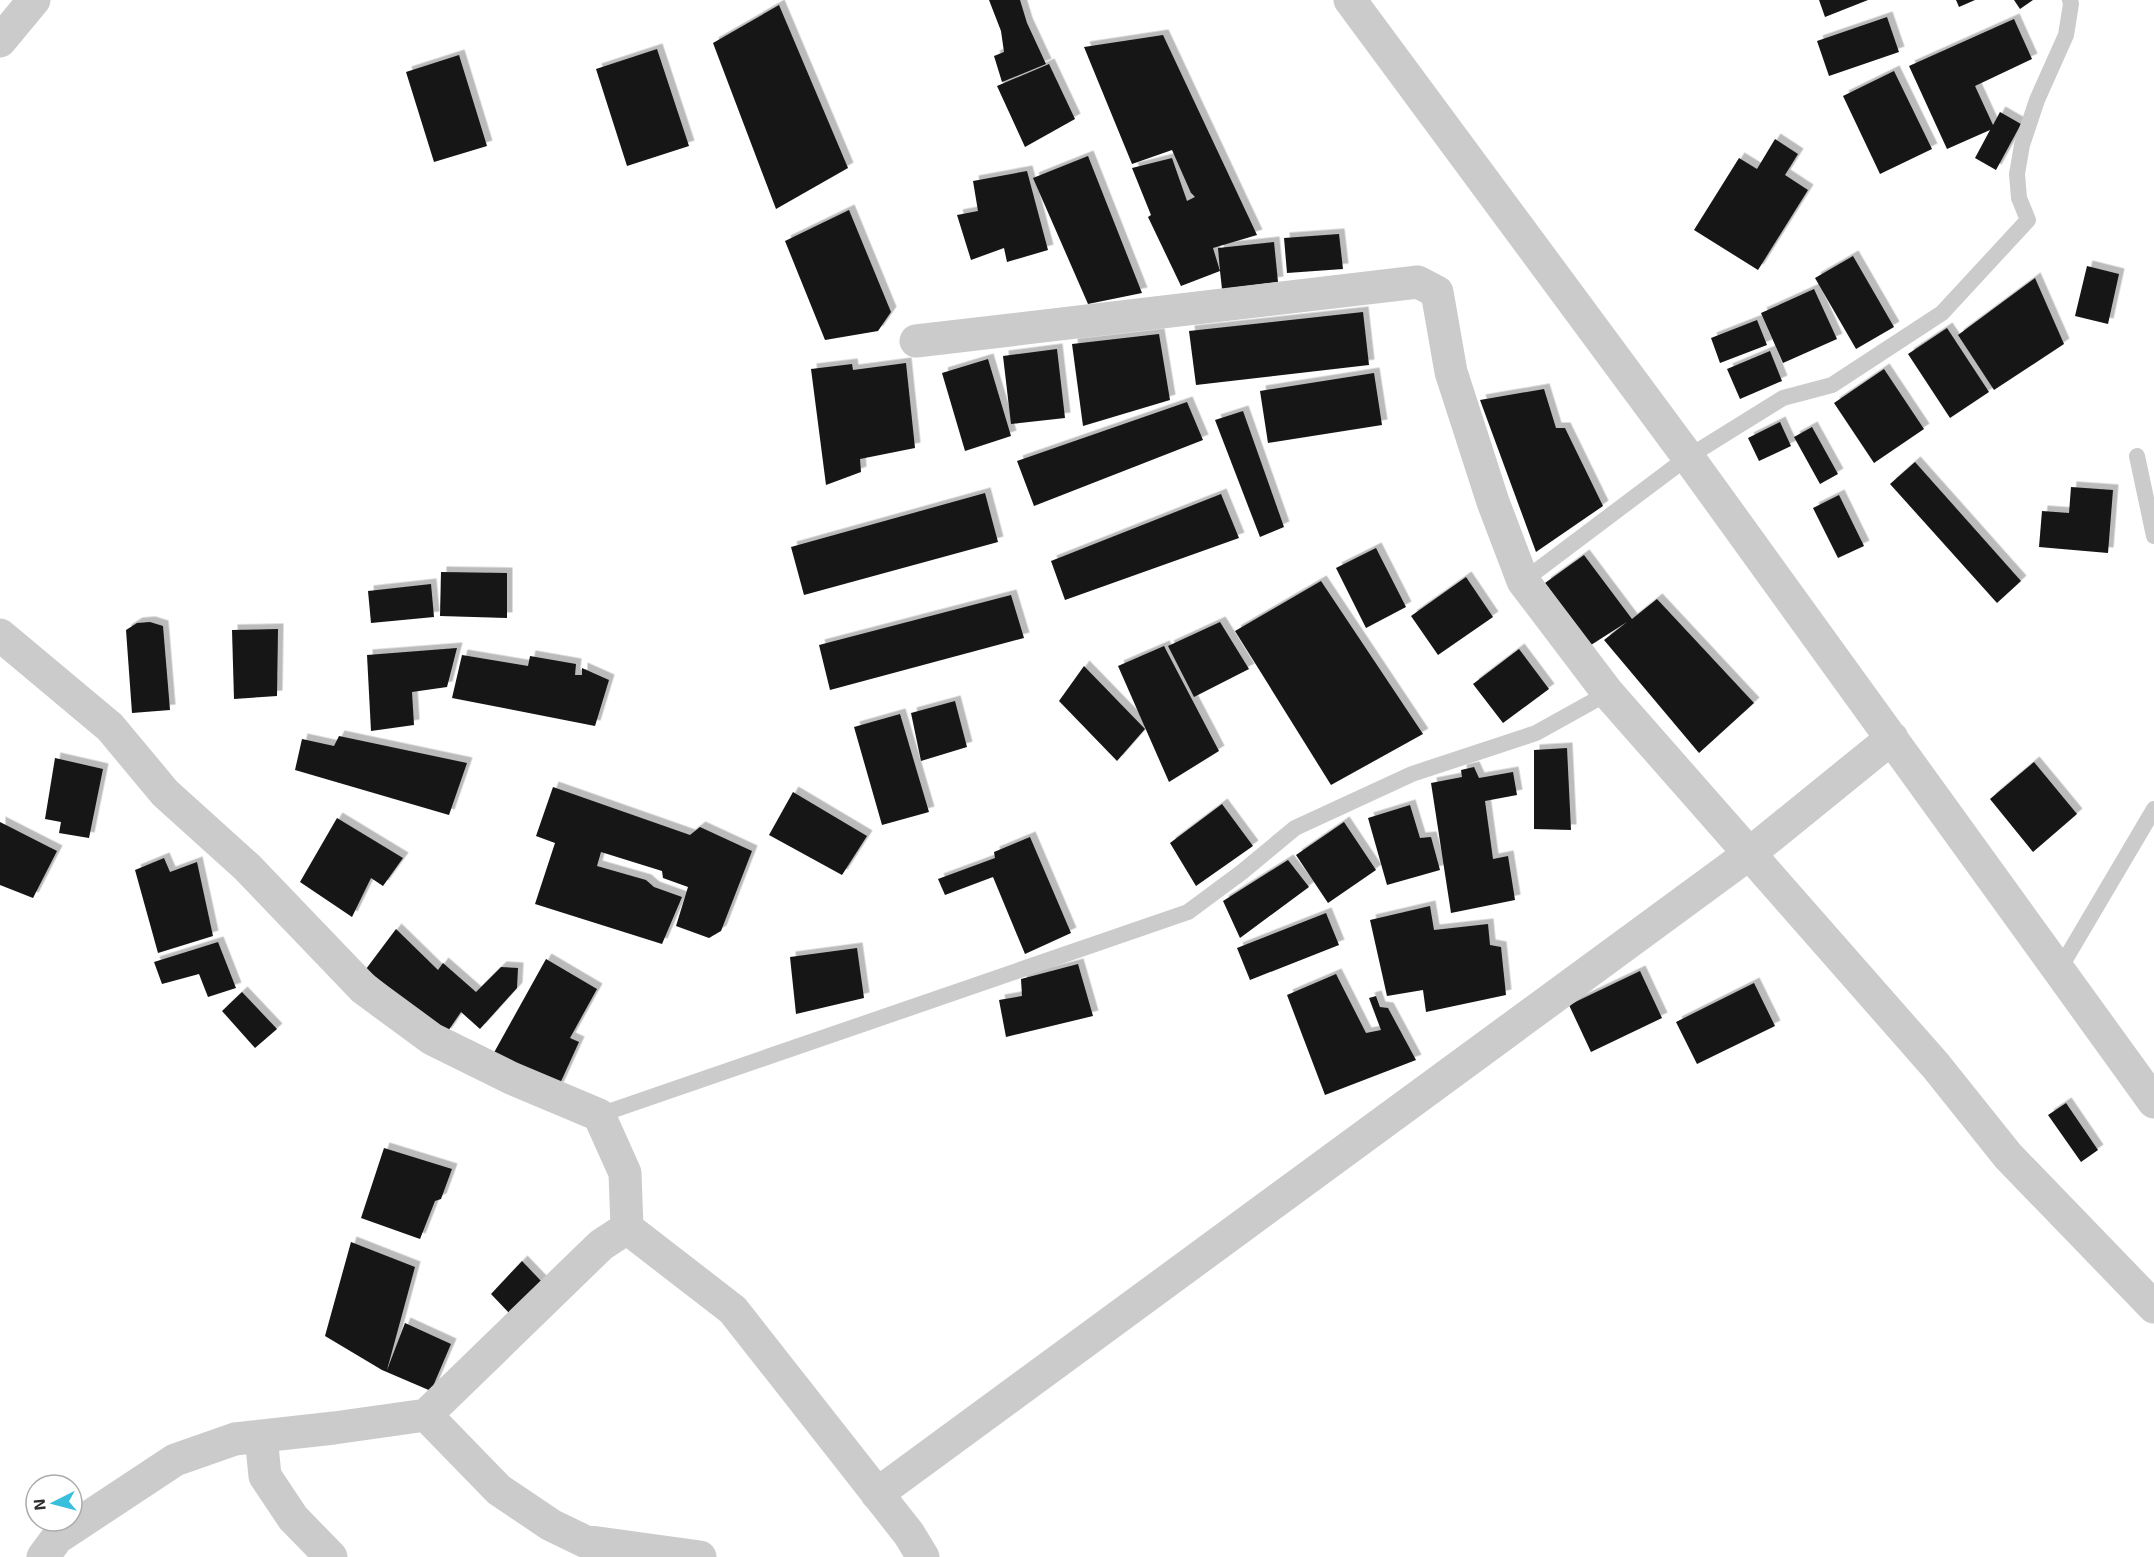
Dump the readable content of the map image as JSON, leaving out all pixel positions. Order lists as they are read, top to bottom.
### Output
{
  "north": "left"
}
